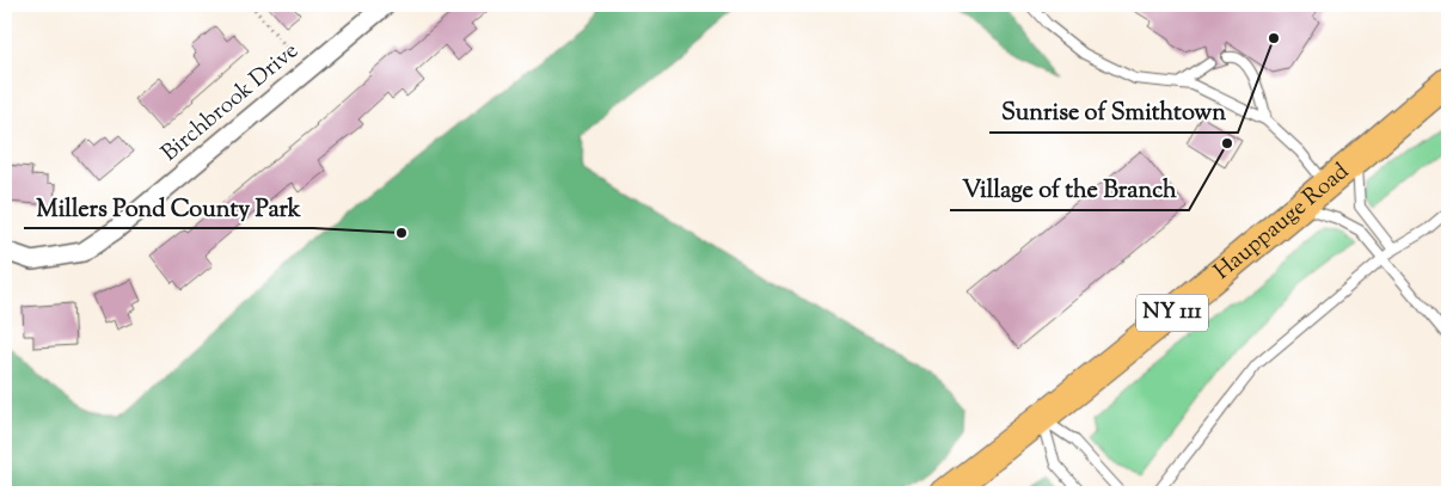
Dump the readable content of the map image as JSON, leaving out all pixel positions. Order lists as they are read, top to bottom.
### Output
{
  "streets": {
    "main road": ["Hauppauge Road", "NY 111"],
    "street": ["Birchbrook Drive"]
  },
  "places": ["Sunrise of Smithtown", "Village of the Branch", "Millers Pond County Park"]
}
